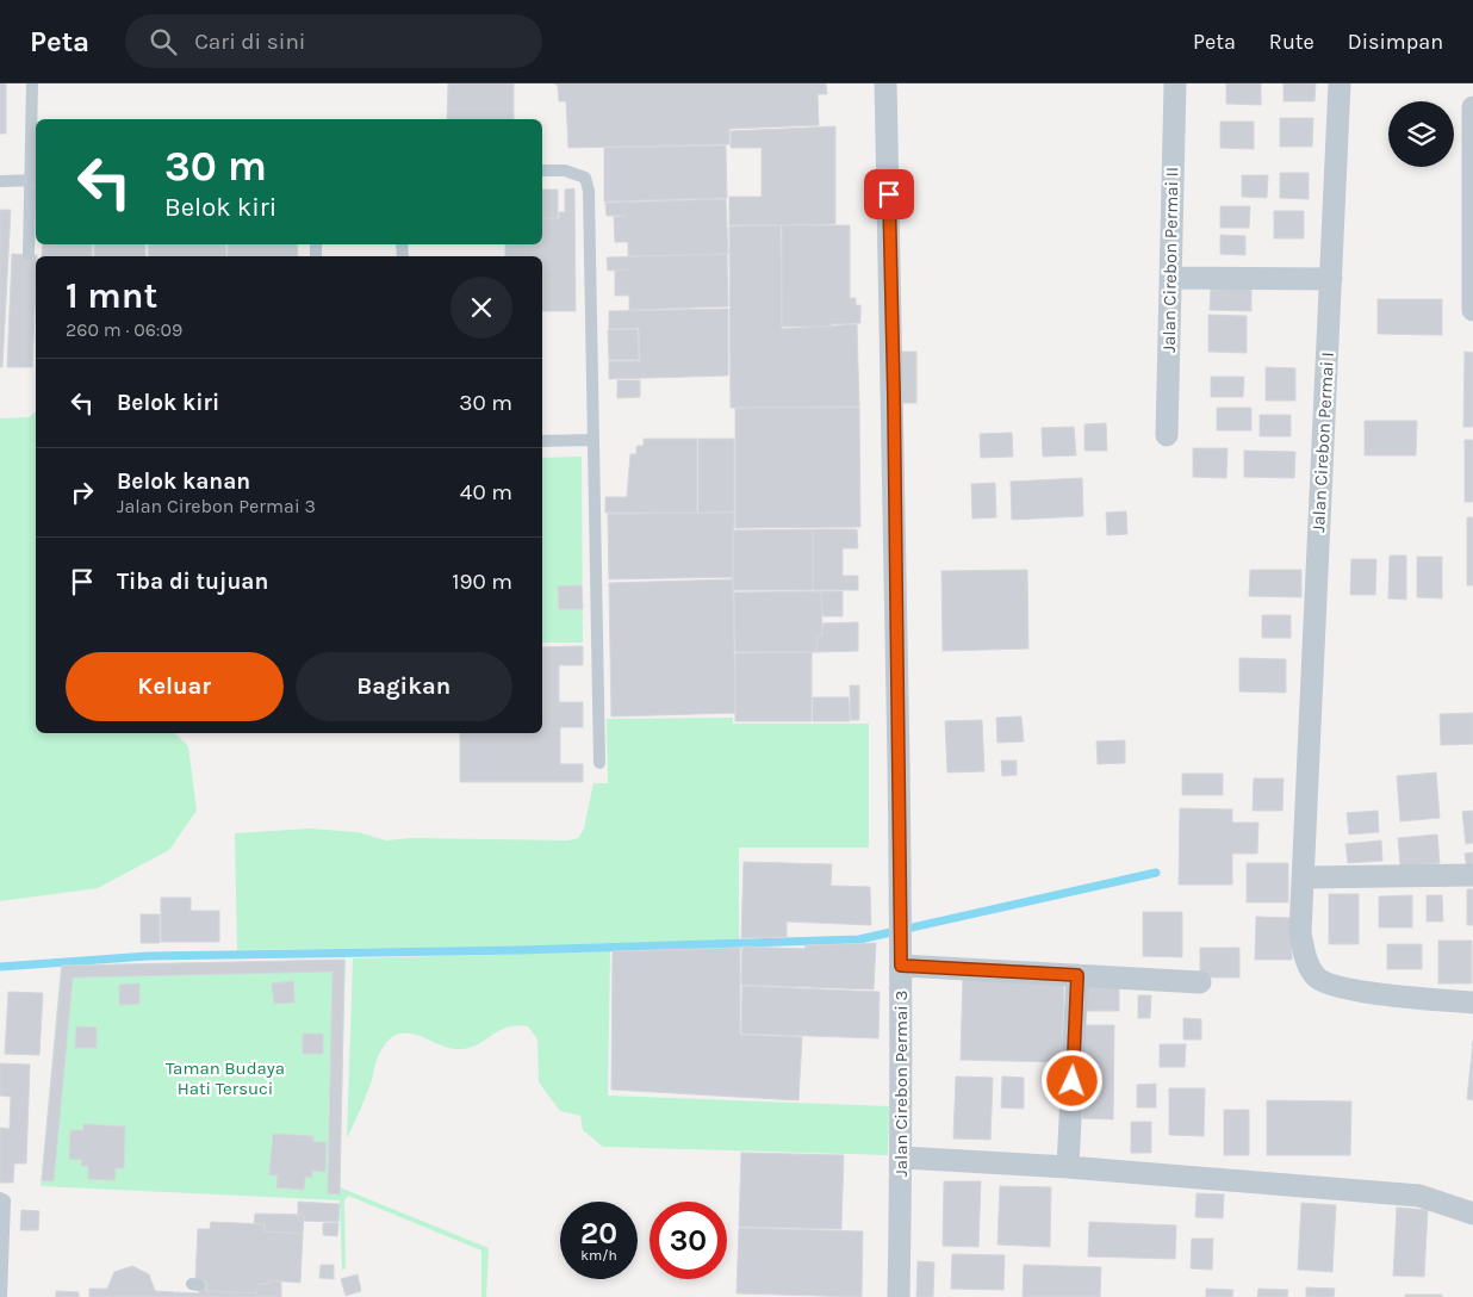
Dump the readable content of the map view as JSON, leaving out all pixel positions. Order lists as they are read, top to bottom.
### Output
{
  "streets": {
    "street": ["Jalan Cirebon Permai II", "Jalan Cirebon Permai I", "Jalan Cirebon Permai 3"]
  },
  "parks": ["Taman Budaya Hati Tersuci"],
  "page": {
    "header": "Peta",
    "search": "Cari di sini",
    "nav": ["Peta", "Rute", "Disimpan"],
    "turn": ["30 m", "Belok kiri"],
    "heading": ["1 mnt", "260 m · 06:09"],
    "list": [
      {
        "name": "Belok kiri",
        "value": "30 m"
      },
      {
        "name": "Belok kanan",
        "note": "Jalan Cirebon Permai 3",
        "value": "40 m"
      },
      {
        "name": "Tiba di tujuan",
        "value": "190 m"
      }
    ],
    "buttons": ["Keluar", "Bagikan"],
    "speed": "20 km/h",
    "limit": "30"
  }
}
